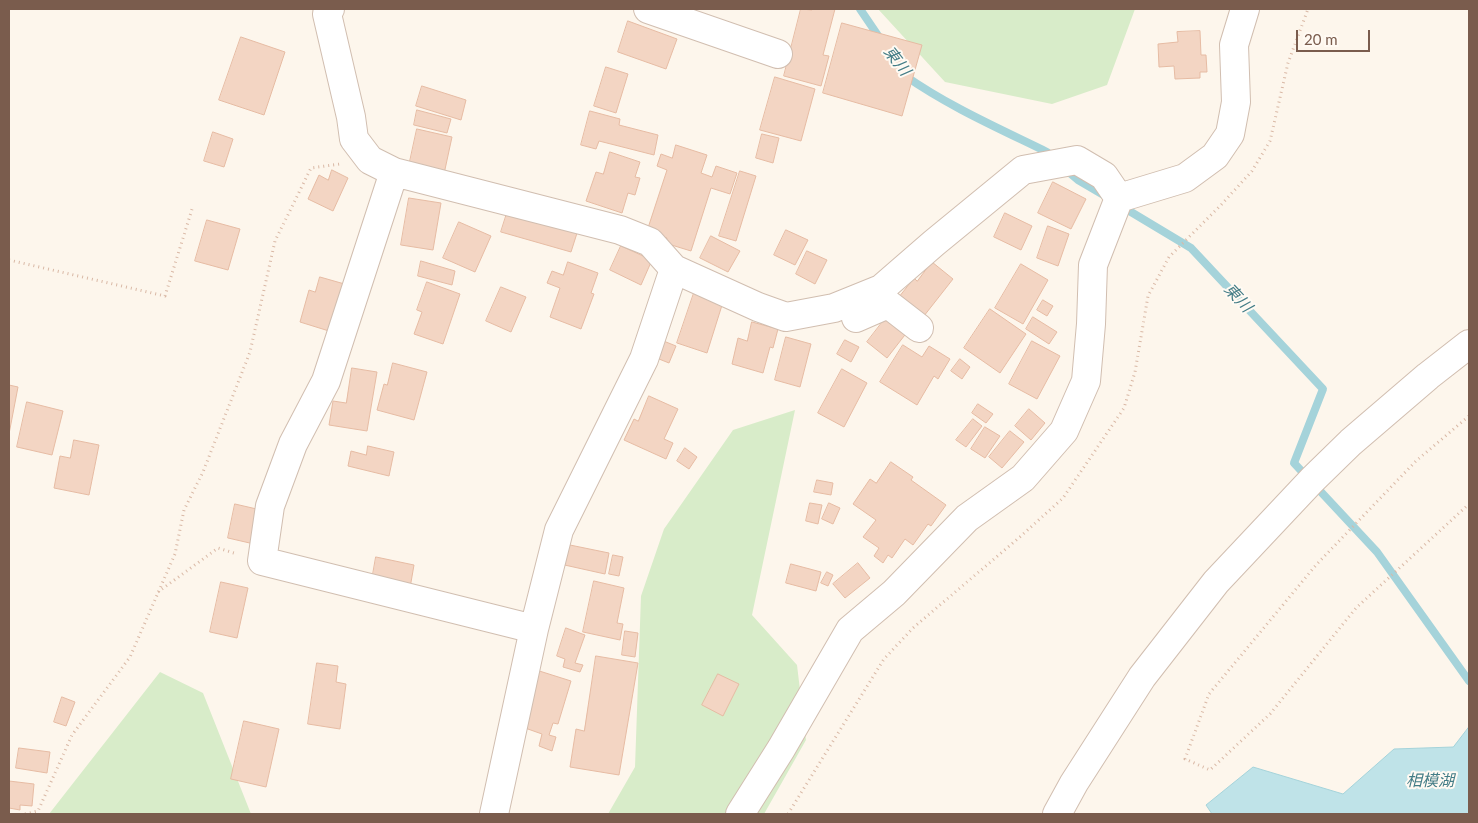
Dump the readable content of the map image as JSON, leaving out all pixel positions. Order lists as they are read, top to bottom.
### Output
{
  "water": ["東川", "相模湖"],
  "scale_bar": "20 m"
}
